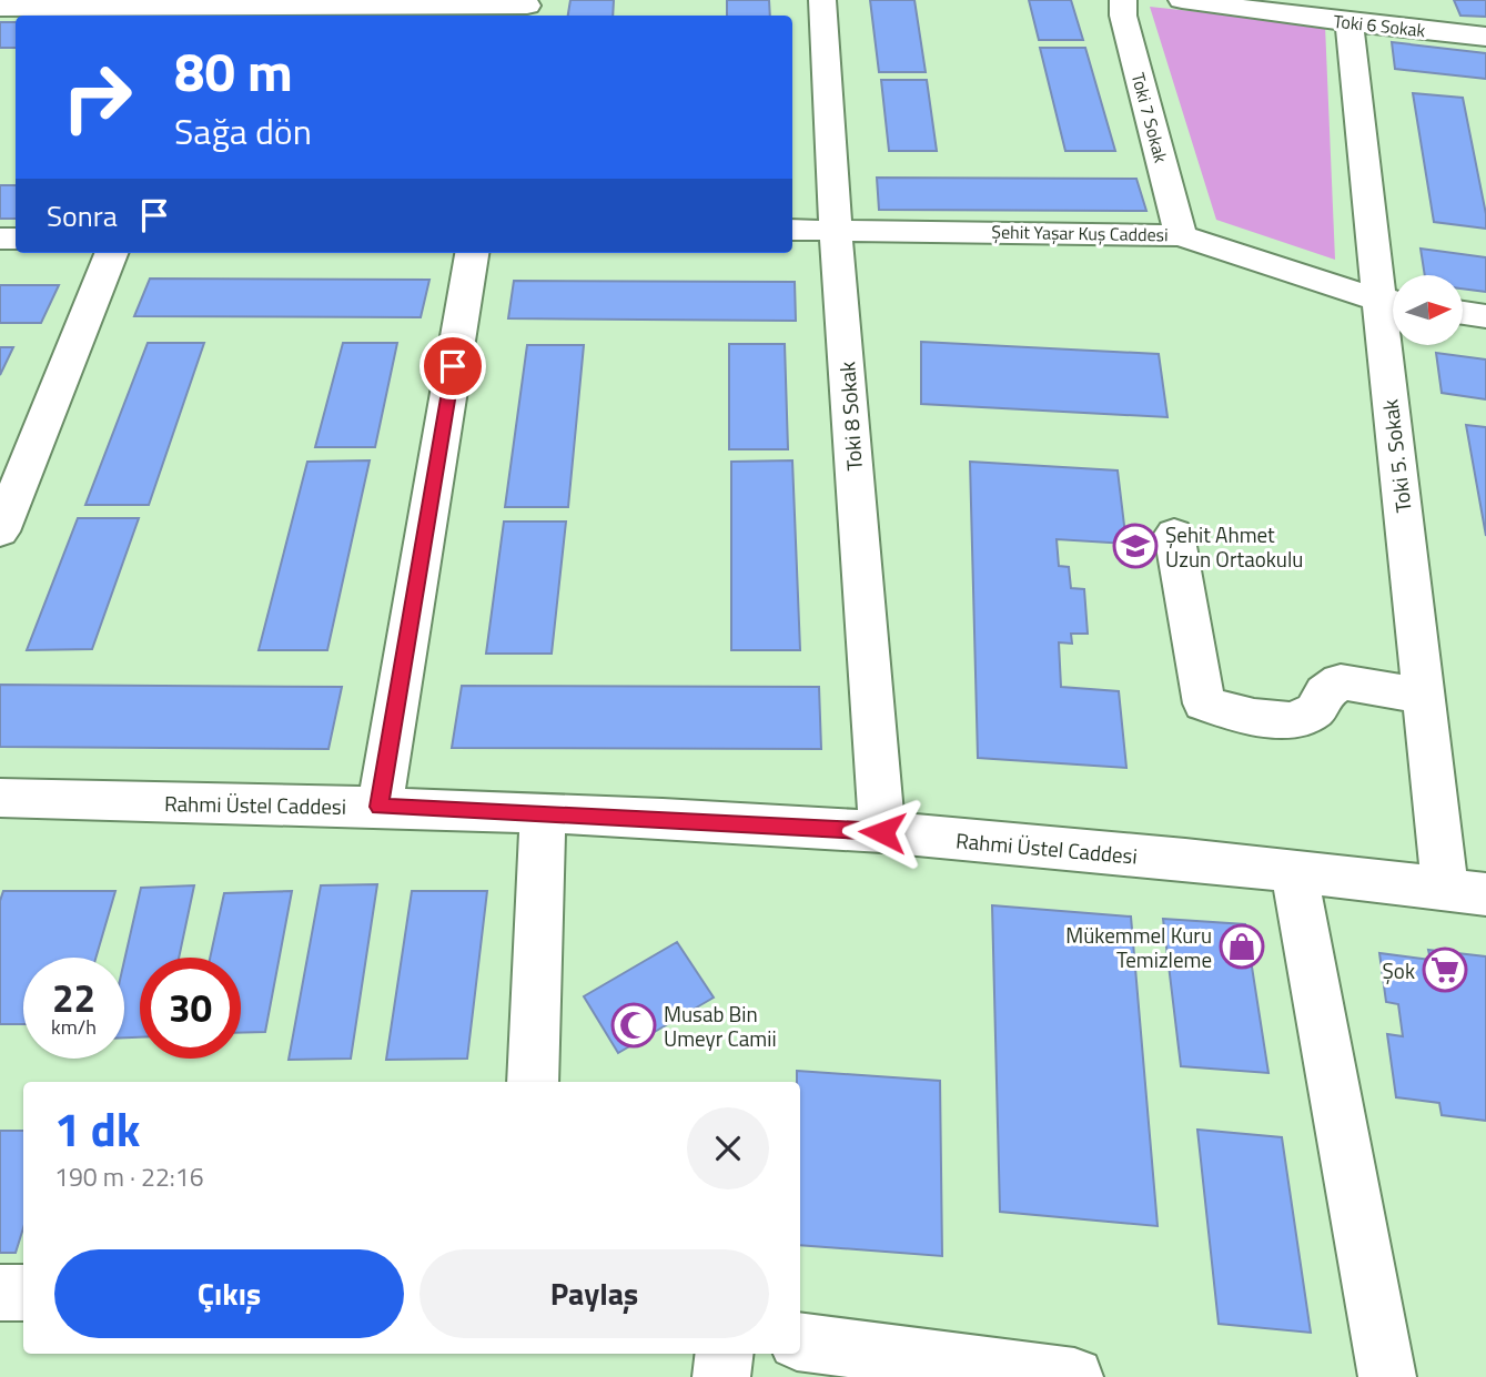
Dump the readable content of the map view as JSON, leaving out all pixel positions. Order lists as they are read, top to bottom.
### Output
{
  "streets": {
    "street": [
      "Toki 6 Sokak",
      "Toki 7 Sokak",
      "Şehit Yaşar Kuş Caddesi",
      "Toki 8 Sokak",
      "Toki 5. Sokak",
      "Rahmi Üstel Caddesi"
    ]
  },
  "crossings": [
    ["Toki 6 Sokak", "Toki 5. Sokak"],
    ["Toki 7 Sokak", "Şehit Yaşar Kuş Caddesi"],
    ["Şehit Yaşar Kuş Caddesi", "Toki 8 Sokak"],
    ["Şehit Yaşar Kuş Caddesi", "Toki 5. Sokak"],
    ["Toki 8 Sokak", "Rahmi Üstel Caddesi"],
    ["Toki 5. Sokak", "Rahmi Üstel Caddesi"]
  ],
  "places": {
    "school or university": ["Şehit Ahmet Uzun Ortaokulu"],
    "shop": ["Mükemmel Kuru Temizleme"],
    "supermarket": ["Şok"],
    "mosque": ["Musab Bin Umeyr Camii"]
  },
  "north": "right",
  "page": {
    "turn": ["80 m", "Sağa dön"],
    "then": "Sonra",
    "speed": "22 km/h",
    "limit": "30",
    "heading": ["1 dk", "190 m · 22:16"],
    "buttons": ["Çıkış", "Paylaş"]
  }
}
